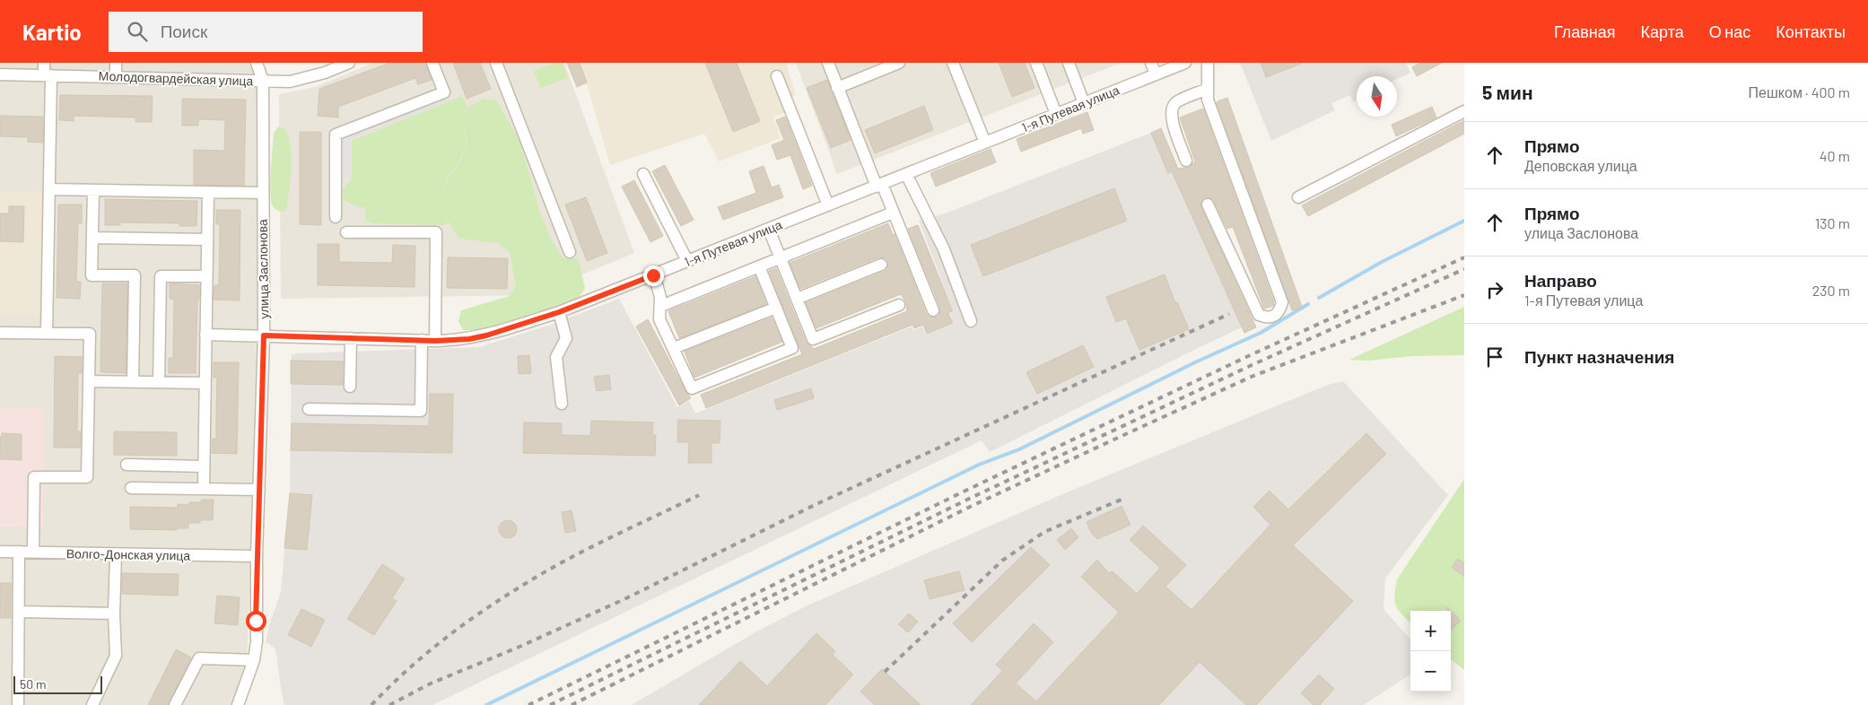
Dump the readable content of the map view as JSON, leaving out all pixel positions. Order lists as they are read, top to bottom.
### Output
{
  "streets": {
    "street": [
      "Молодогвардейская улица",
      "1-я Путевая улица",
      "улица Заслонова",
      "Волго-Донская улица"
    ]
  },
  "crossings": [
    ["Молодогвардейская улица", "улица Заслонова"],
    ["1-я Путевая улица", "улица Заслонова"],
    ["улица Заслонова", "Волго-Донская улица"]
  ],
  "scale_bar": "50 m",
  "north": "bottom",
  "page": {
    "header": "Kartio",
    "search": "Поиск",
    "nav": [
      "Главная",
      "Карта",
      "О нас",
      "Контакты"
    ],
    "heading": ["5 мин", "Пешком · 400 m"],
    "list": [
      ["Прямо", "Деповская улица", "40 m"],
      ["Прямо", "улица Заслонова", "130 m"],
      ["Направо", "1-я Путевая улица", "230 m"],
      "Пункт назначения"
    ],
    "map_buttons": ["+", "−"],
    "scale": "50 m"
  }
}
